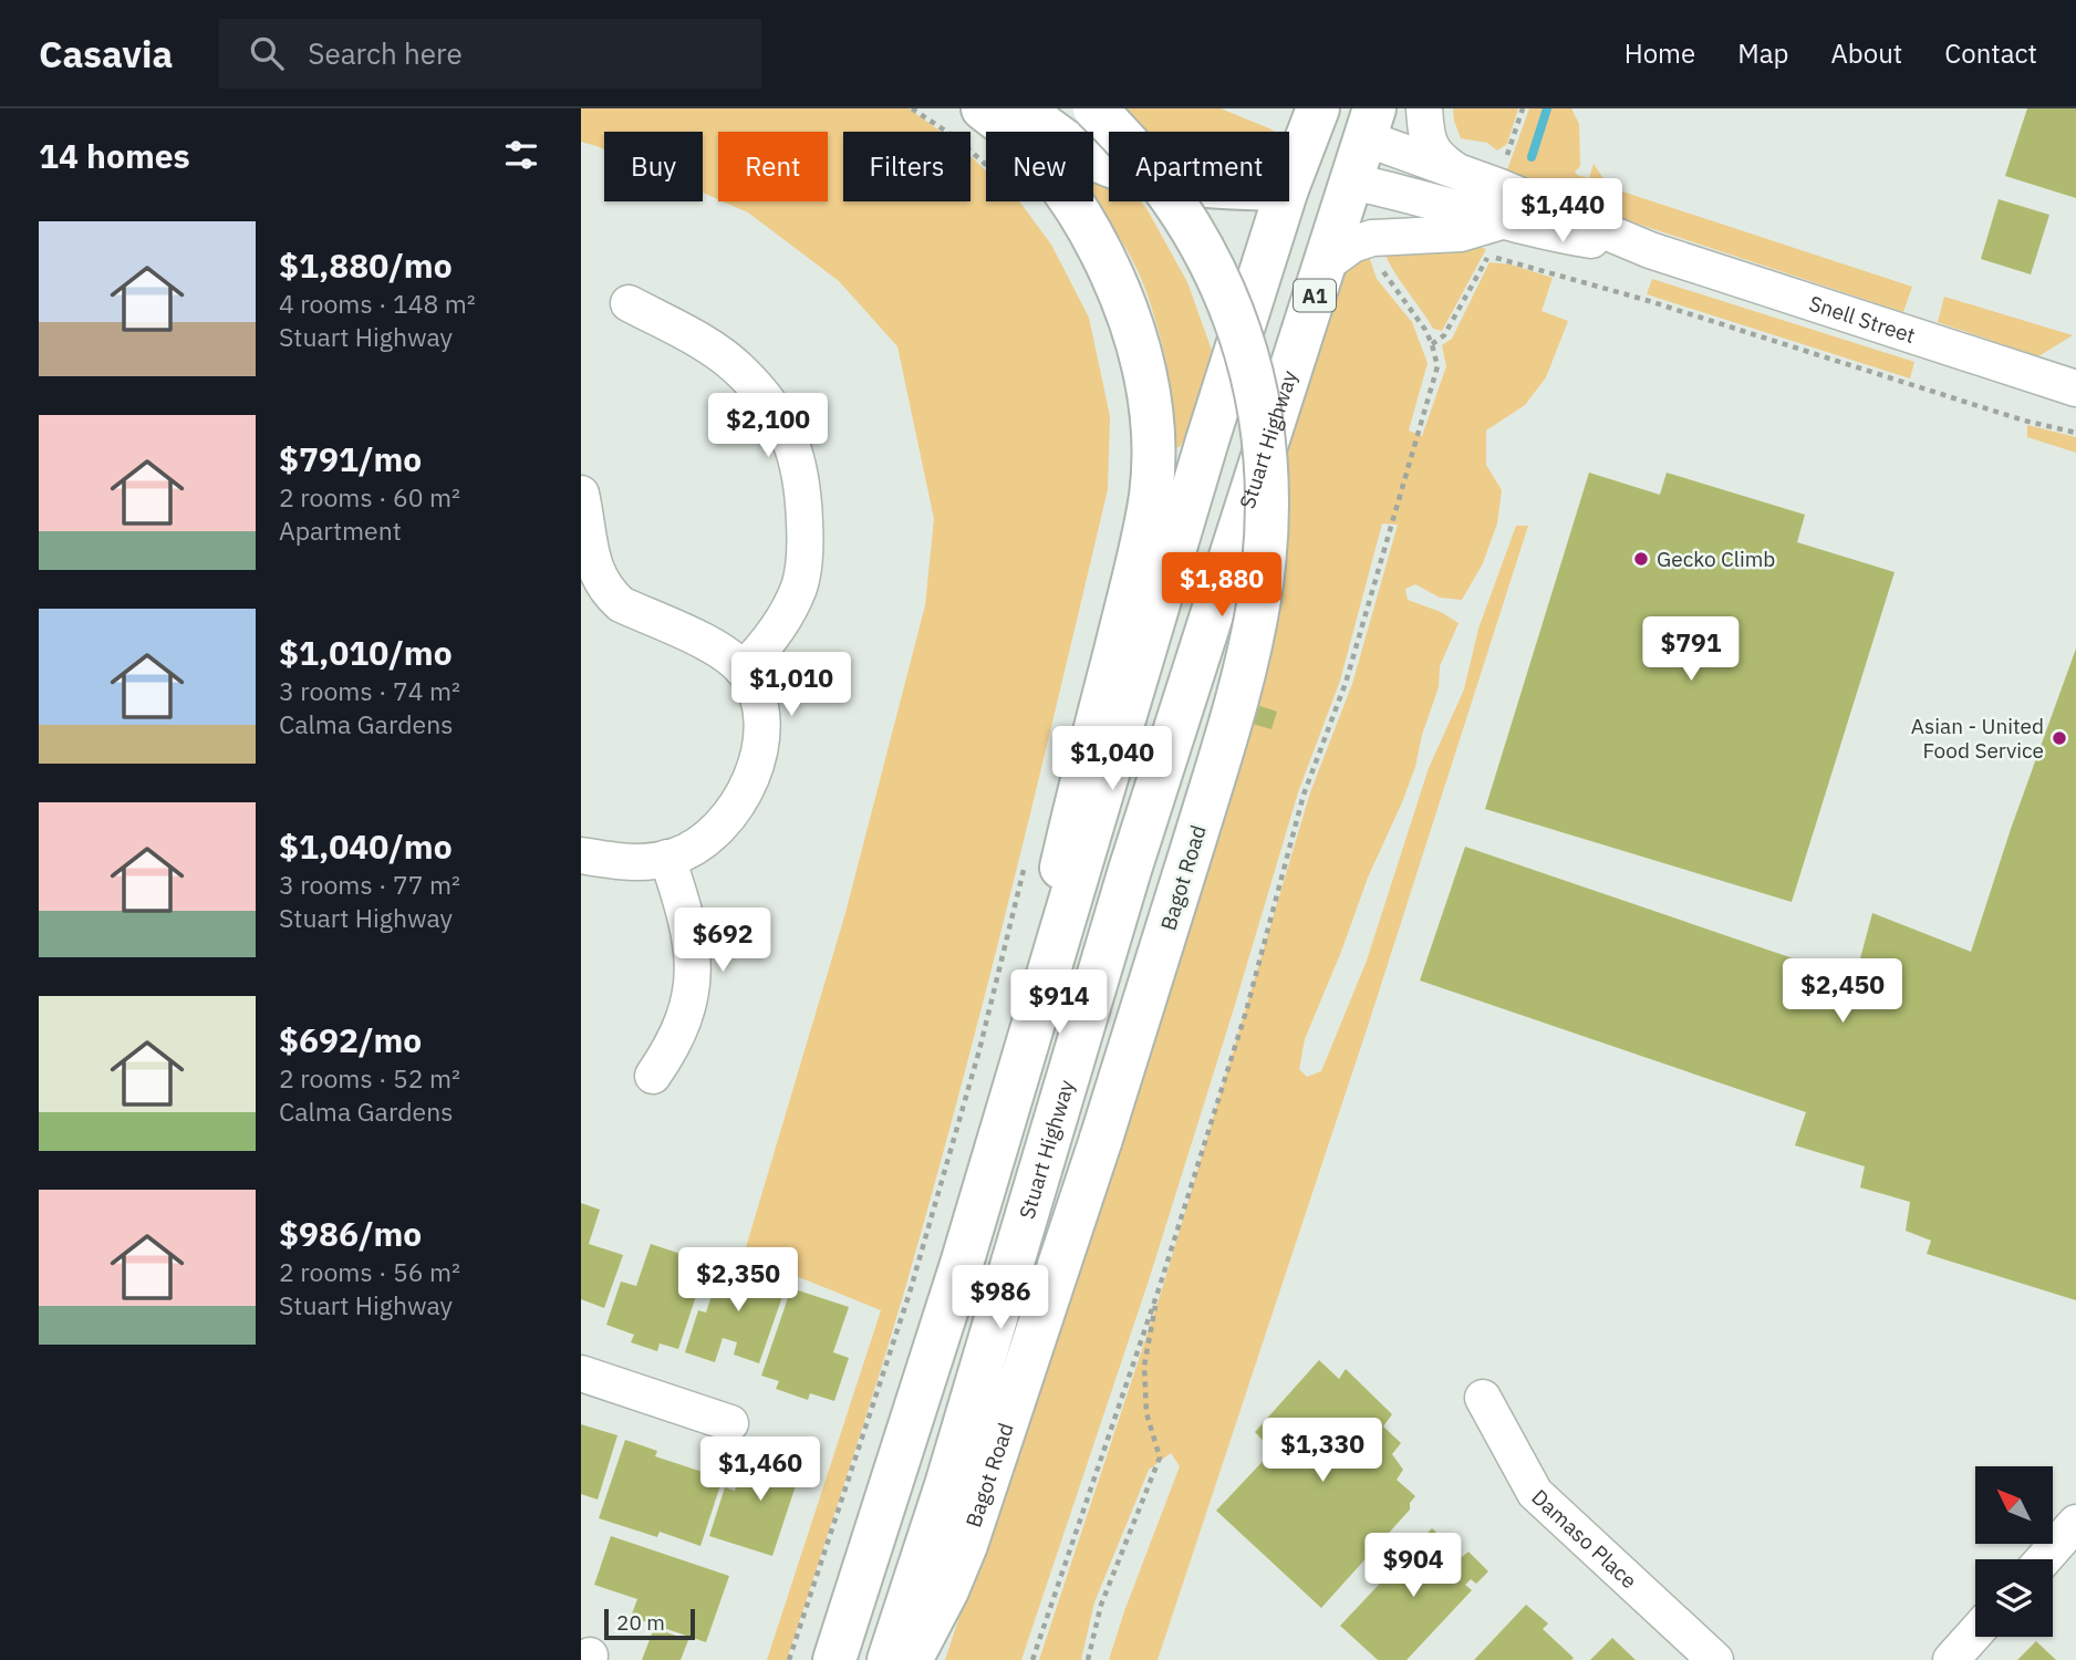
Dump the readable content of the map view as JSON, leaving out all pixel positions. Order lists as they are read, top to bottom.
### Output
{
  "streets": {
    "main road": ["A1", "Stuart Highway", "Bagot Road"],
    "street": ["Snell Street", "Damaso Place"]
  },
  "crossings": [
    ["Snell Street", "Stuart Highway"]
  ],
  "places": ["Gecko Climb", "Asian - United Food Service"],
  "scale_bar": "20 m",
  "north": "top left",
  "page": {
    "header": "Casavia",
    "search": "Search here",
    "nav": [
      "Home",
      "Map",
      "About",
      "Contact"
    ],
    "heading": "14 homes",
    "chip": [
      "Buy",
      "Rent",
      "Filters",
      "New",
      "Apartment"
    ],
    "price": [
      "$1,440",
      "$2,100",
      "$1,880",
      "$791",
      "$1,010",
      "$1,040",
      "$692",
      "$2,450",
      "$914",
      "$2,350",
      "$986",
      "$1,330",
      "$1,460",
      "$904"
    ],
    "list": [
      {
        "name": "$1,880/mo",
        "note": "4 rooms · 148 m² · Stuart Highway"
      },
      {
        "name": "$791/mo",
        "note": "2 rooms · 60 m² · Apartment"
      },
      {
        "name": "$1,010/mo",
        "note": "3 rooms · 74 m² · Calma Gardens"
      },
      {
        "name": "$1,040/mo",
        "note": "3 rooms · 77 m² · Stuart Highway"
      },
      {
        "name": "$692/mo",
        "note": "2 rooms · 52 m² · Calma Gardens"
      },
      {
        "name": "$986/mo",
        "note": "2 rooms · 56 m² · Stuart Highway"
      }
    ],
    "scale": "20 m"
  }
}
